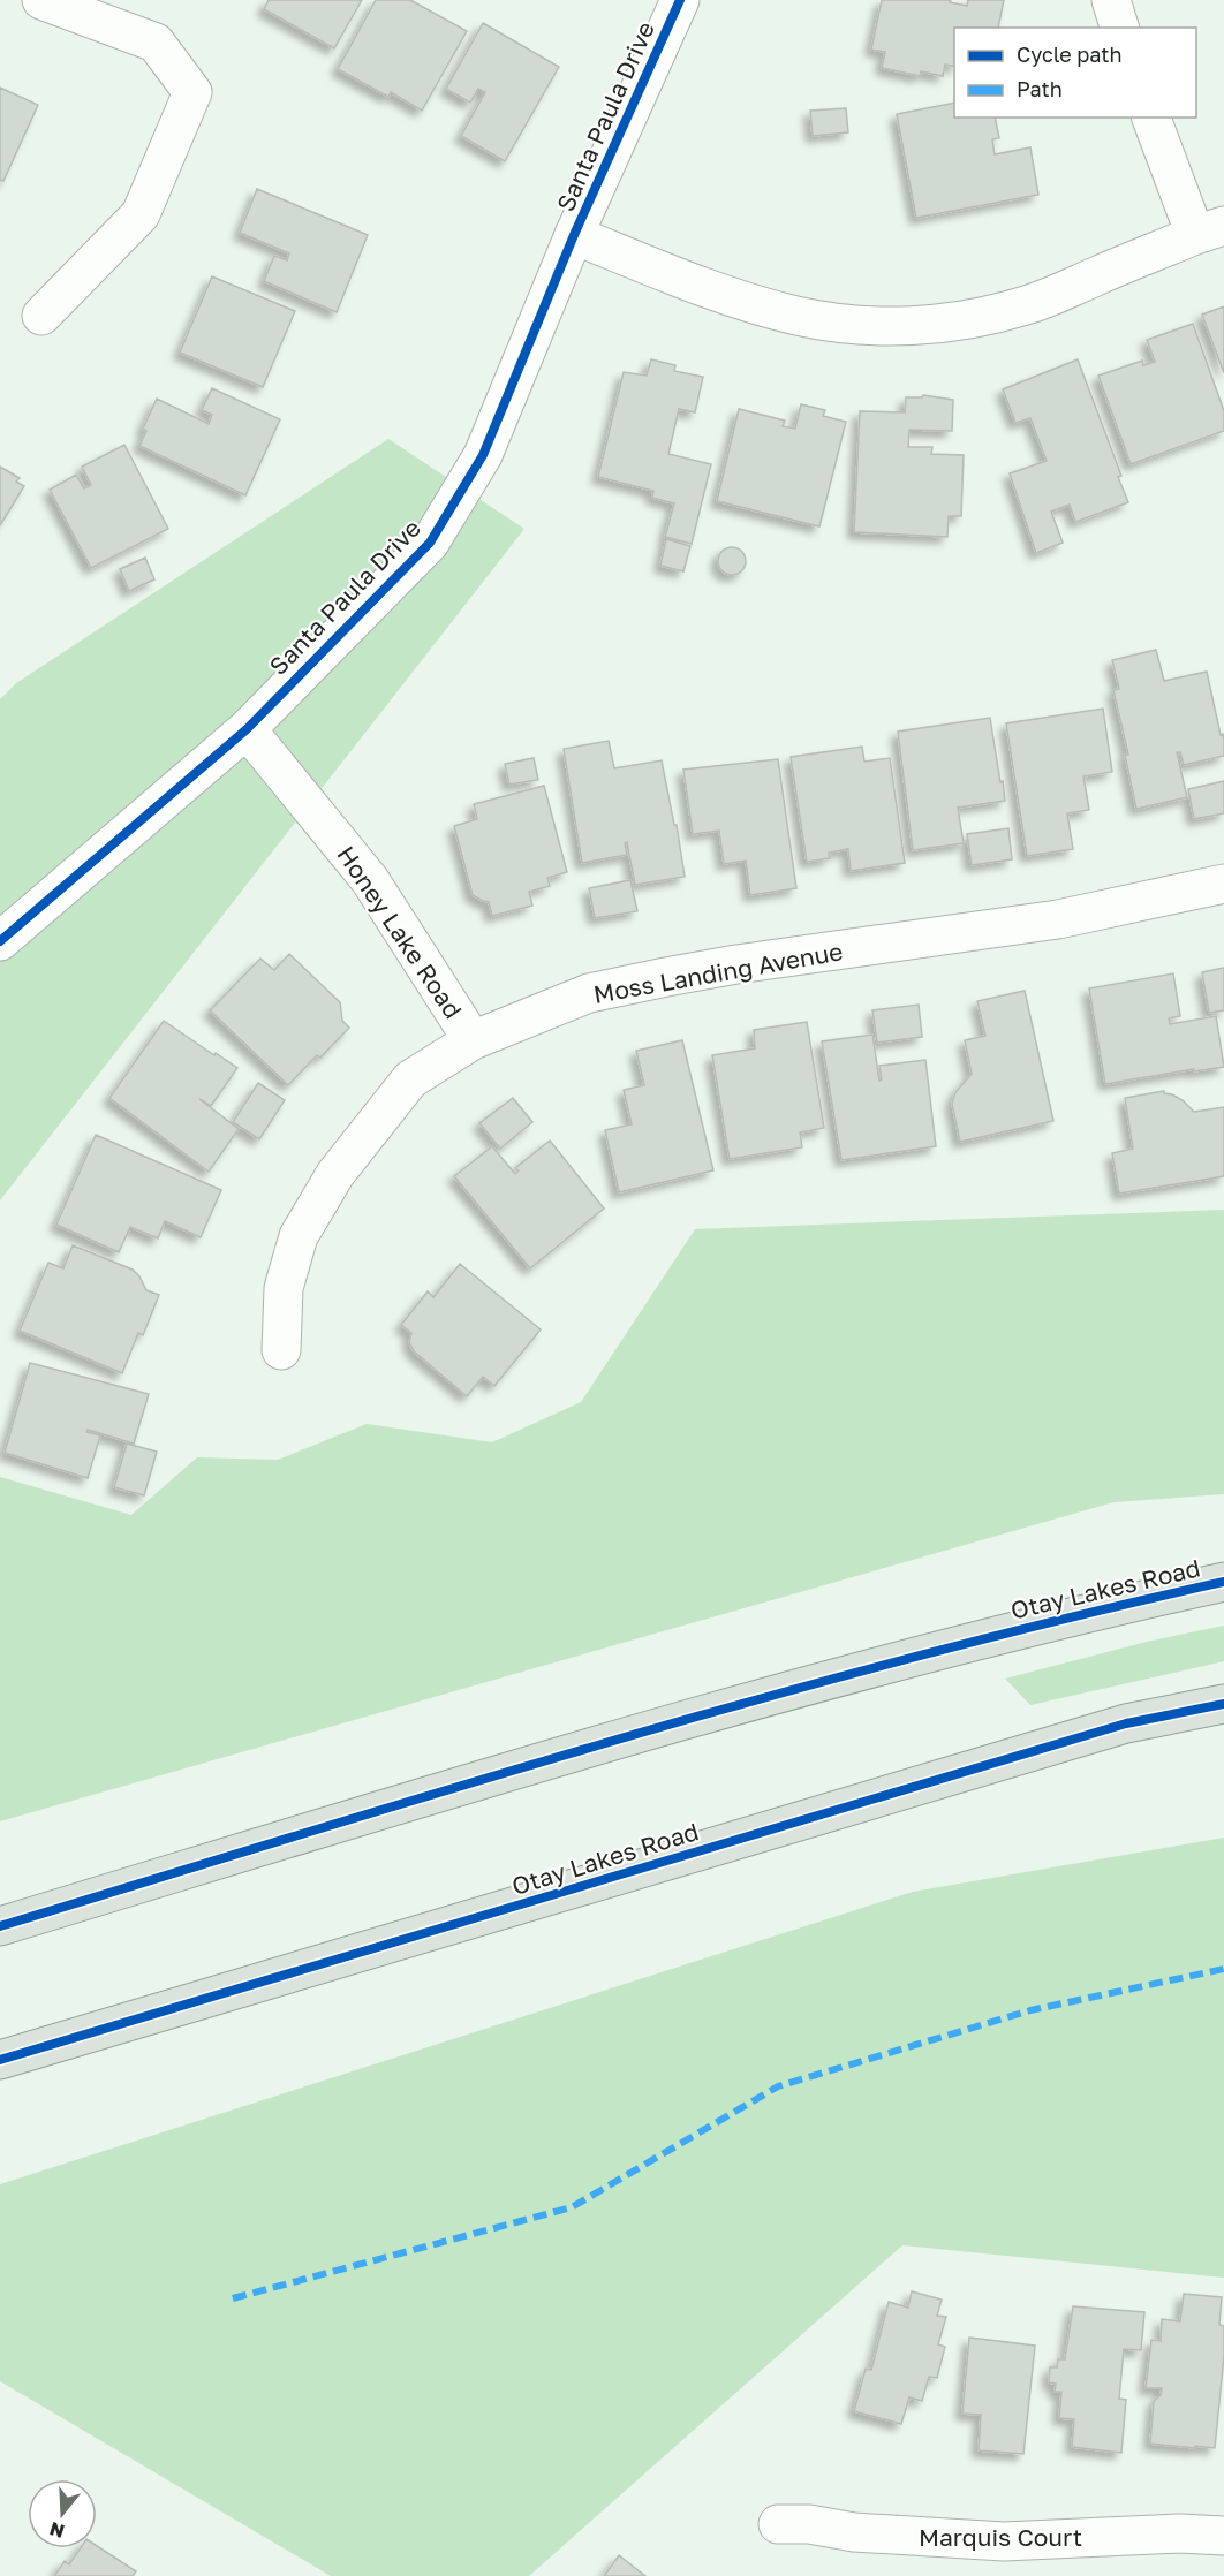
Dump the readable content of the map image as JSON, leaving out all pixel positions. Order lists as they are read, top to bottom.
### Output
{
  "streets": {
    "main road": ["Otay Lakes Road"],
    "street": [
      "Santa Paula Drive",
      "Honey Lake Road",
      "Moss Landing Avenue",
      "Marquis Court"
    ]
  },
  "crossings": [
    ["Santa Paula Drive", "Honey Lake Road"],
    ["Honey Lake Road", "Moss Landing Avenue"]
  ],
  "legend": ["Cycle path", "Path"],
  "north": "bottom"
}
